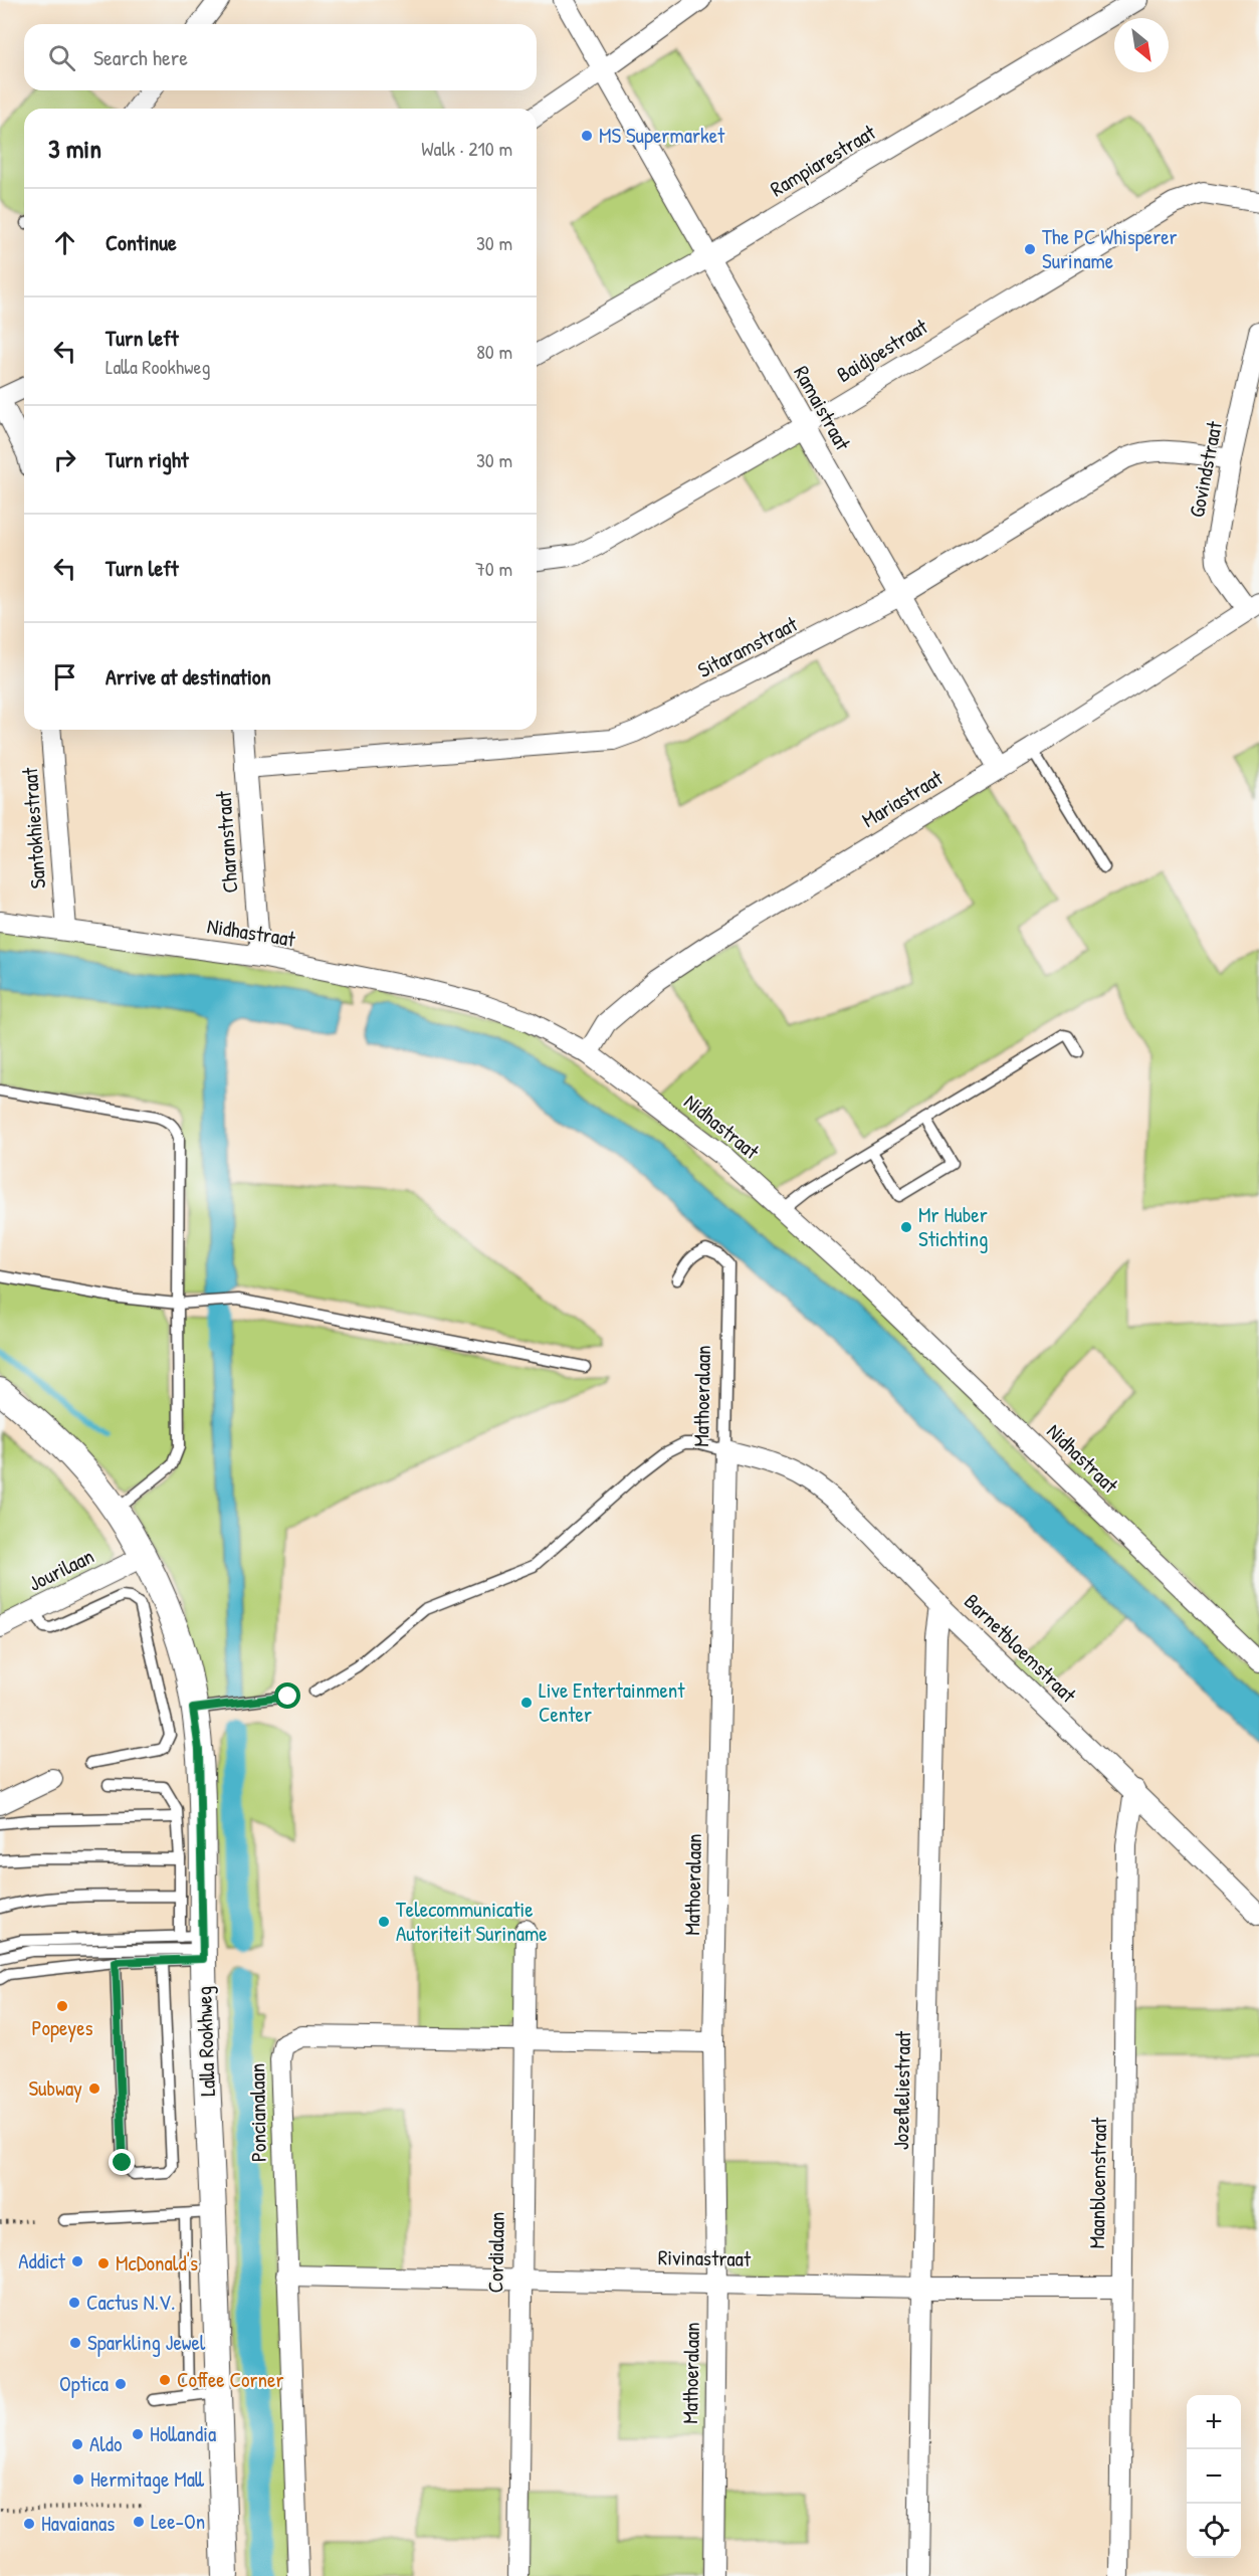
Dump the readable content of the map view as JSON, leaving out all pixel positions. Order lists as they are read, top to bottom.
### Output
{
  "streets": {
    "street": [
      "Rampiarestraat",
      "Baidjoestraat",
      "Ramaistraat",
      "Govindstraat",
      "Sitaramstraat",
      "Mariastraat",
      "Santokhiestraat",
      "Charanstraat",
      "Nidhastraat",
      "Mathoeralaan",
      "Jourilaan",
      "Barnetbloemstraat",
      "Lalla Rookhweg",
      "Jozefleliestraat",
      "Poncianalaan",
      "Maanbloemstraat",
      "Cordialaan",
      "Rivinastraat"
    ]
  },
  "crossings": [
    ["Rampiarestraat", "Ramaistraat"],
    ["Baidjoestraat", "Ramaistraat"],
    ["Ramaistraat", "Sitaramstraat"],
    ["Ramaistraat", "Mariastraat"],
    ["Govindstraat", "Sitaramstraat"],
    ["Govindstraat", "Mariastraat"],
    ["Sitaramstraat", "Charanstraat"],
    ["Mariastraat", "Nidhastraat"],
    ["Santokhiestraat", "Nidhastraat"],
    ["Charanstraat", "Nidhastraat"],
    ["Mathoeralaan", "Barnetbloemstraat"],
    ["Mathoeralaan", "Poncianalaan"],
    ["Mathoeralaan", "Rivinastraat"],
    ["Jourilaan", "Lalla Rookhweg"],
    ["Barnetbloemstraat", "Jozefleliestraat"],
    ["Barnetbloemstraat", "Maanbloemstraat"],
    ["Jozefleliestraat", "Rivinastraat"],
    ["Poncianalaan", "Cordialaan"],
    ["Poncianalaan", "Rivinastraat"],
    ["Maanbloemstraat", "Rivinastraat"],
    ["Cordialaan", "Rivinastraat"]
  ],
  "places": [
    "MS Supermarket",
    "The PC Whisperer Suriname",
    "Mr Huber Stichting",
    "Live Entertainment Center",
    "Telecommunicatie Autoriteit Suriname",
    "Popeyes",
    "Subway",
    "Addict",
    "McDonald's",
    "Cactus N.V.",
    "Sparkling Jewel",
    "Coffee Corner",
    "Optica",
    "Hollandia",
    "Aldo",
    "Hermitage Mall",
    "Lee-On",
    "Havaianas"
  ],
  "north": "bottom right",
  "page": {
    "search": "Search here",
    "heading": ["3 min", "Walk · 210 m"],
    "list": [
      ["Continue", "30 m"],
      ["Turn left", "Lalla Rookhweg", "80 m"],
      ["Turn right", "30 m"],
      ["Turn left", "70 m"],
      "Arrive at destination"
    ],
    "map_buttons": ["+", "−"]
  }
}
